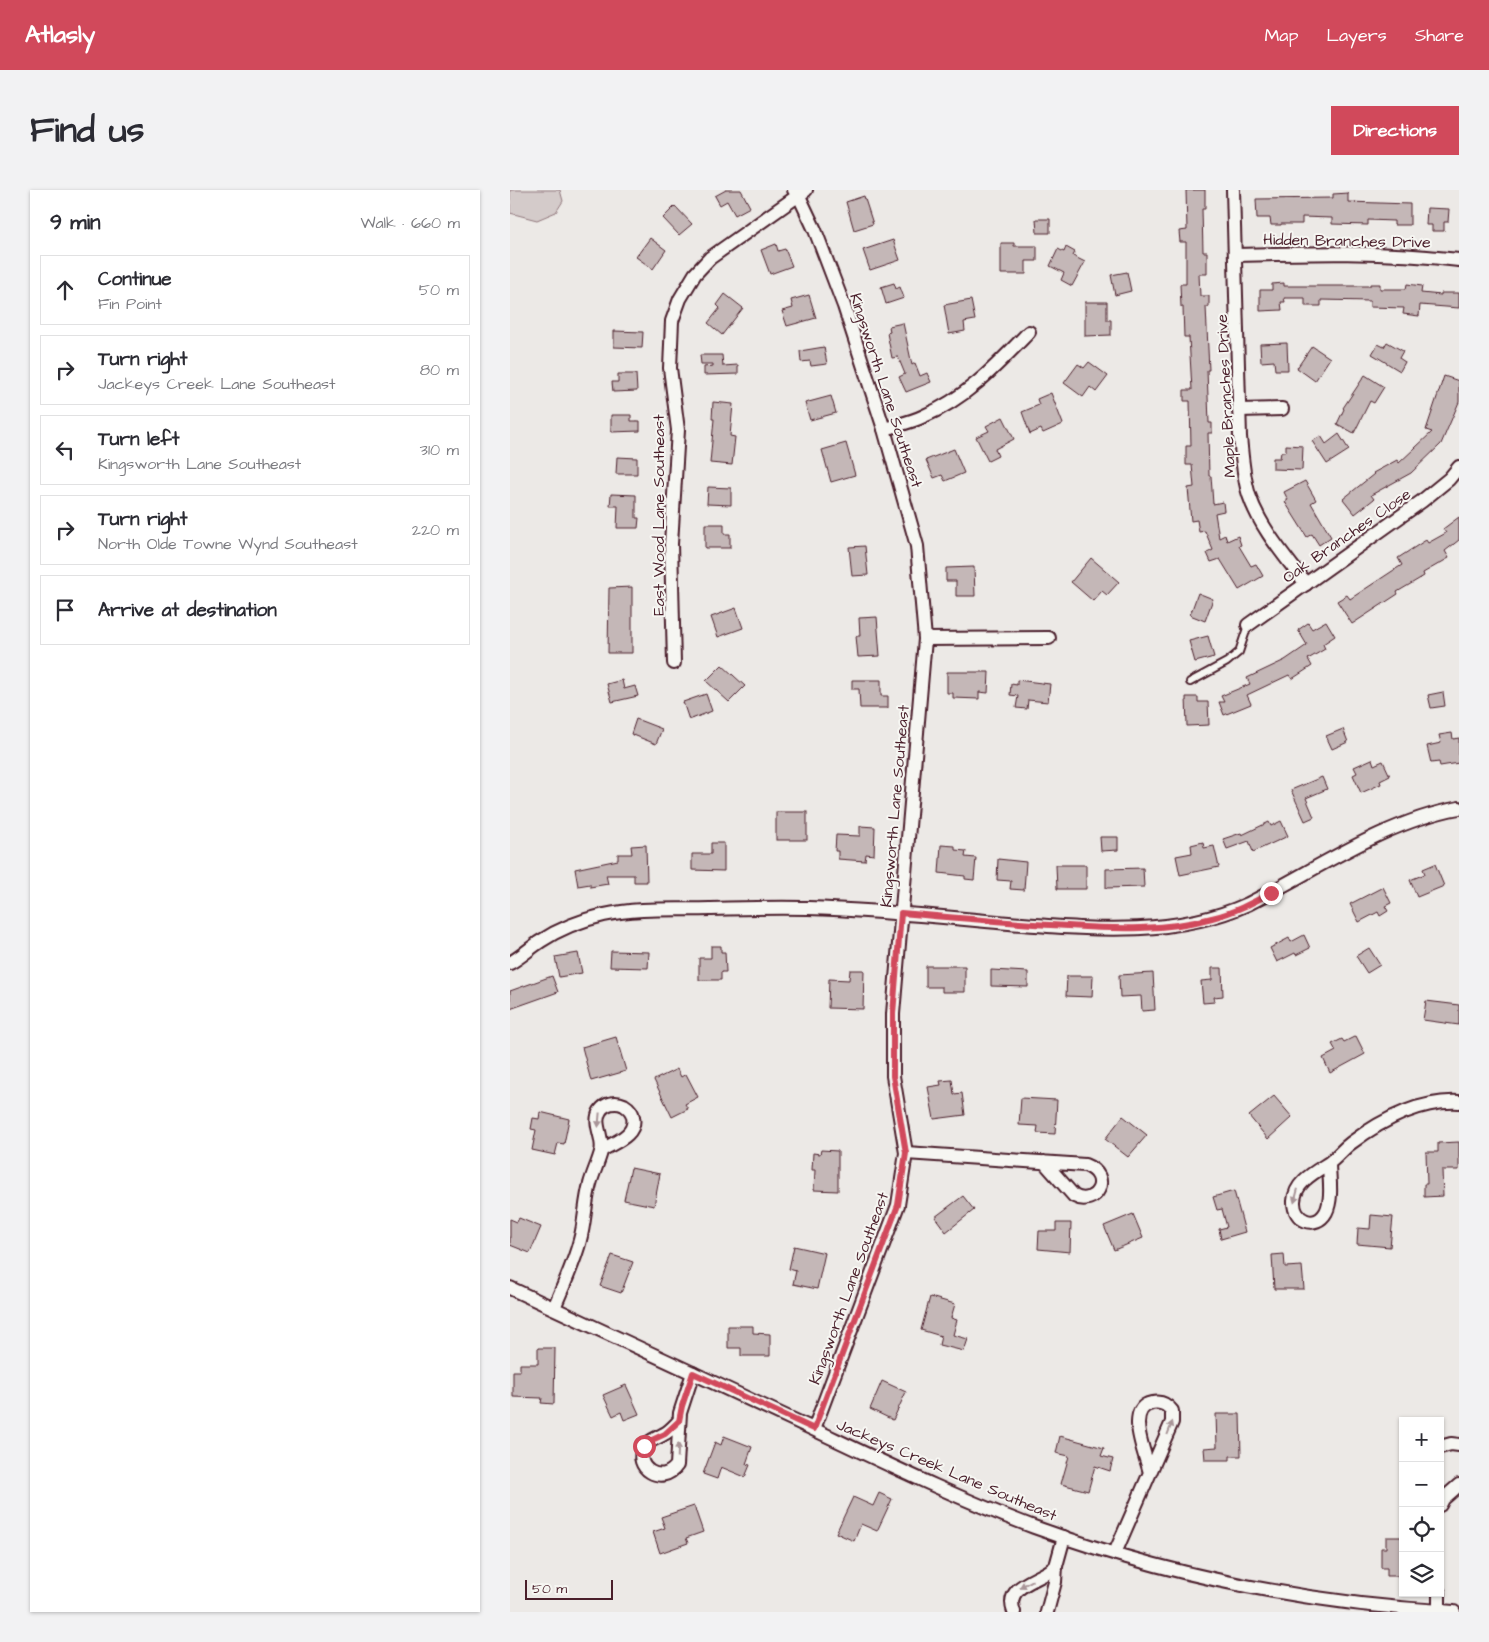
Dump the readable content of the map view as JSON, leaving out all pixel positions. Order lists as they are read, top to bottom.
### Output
{
  "streets": {
    "street": [
      "Hidden Branches Drive",
      "Kingsworth Lane Southeast",
      "Maple Branches Drive",
      "East Wood Lane Southeast",
      "Oak Branches Close",
      "Jackeys Creek Lane Southeast"
    ]
  },
  "crossings": [
    ["Hidden Branches Drive", "Maple Branches Drive"],
    ["Kingsworth Lane Southeast", "East Wood Lane Southeast"],
    ["Kingsworth Lane Southeast", "Jackeys Creek Lane Southeast"],
    ["Maple Branches Drive", "Oak Branches Close"]
  ],
  "scale_bar": "50 m",
  "page": {
    "header": "Atlasly",
    "nav": ["Map", "Layers", "Share"],
    "title": "Find us",
    "buttons": "Directions",
    "heading": ["9 min", "Walk · 660 m"],
    "list": [
      ["Continue", "Fin Point", "50 m"],
      ["Turn right", "Jackeys Creek Lane Southeast", "80 m"],
      ["Turn left", "Kingsworth Lane Southeast", "310 m"],
      ["Turn right", "North Olde Towne Wynd Southeast", "220 m"],
      "Arrive at destination"
    ],
    "map_buttons": ["+", "−"],
    "scale": "50 m"
  }
}
